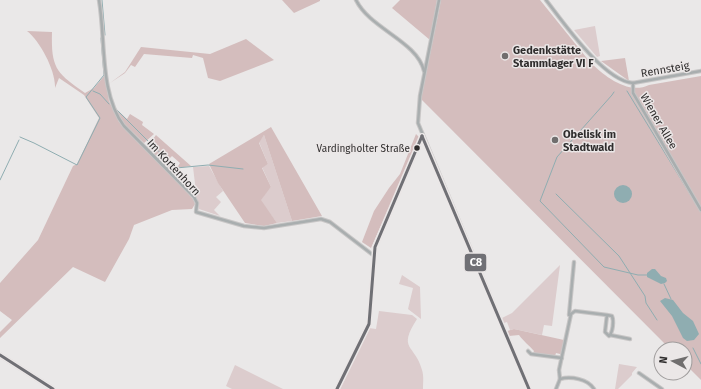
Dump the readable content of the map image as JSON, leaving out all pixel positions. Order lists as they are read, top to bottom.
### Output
{
  "streets": {
    "street": ["Rennsteig", "Wiener Allee", "Im Kortenhorn"]
  },
  "crossings": [
    ["Rennsteig", "Wiener Allee"]
  ],
  "places": ["Gedenkstätte Stammlager VI F", "Obelisk im Stadtwald", "Vardingholter Straße"],
  "lines": ["transit line C8"],
  "north": "left"
}
